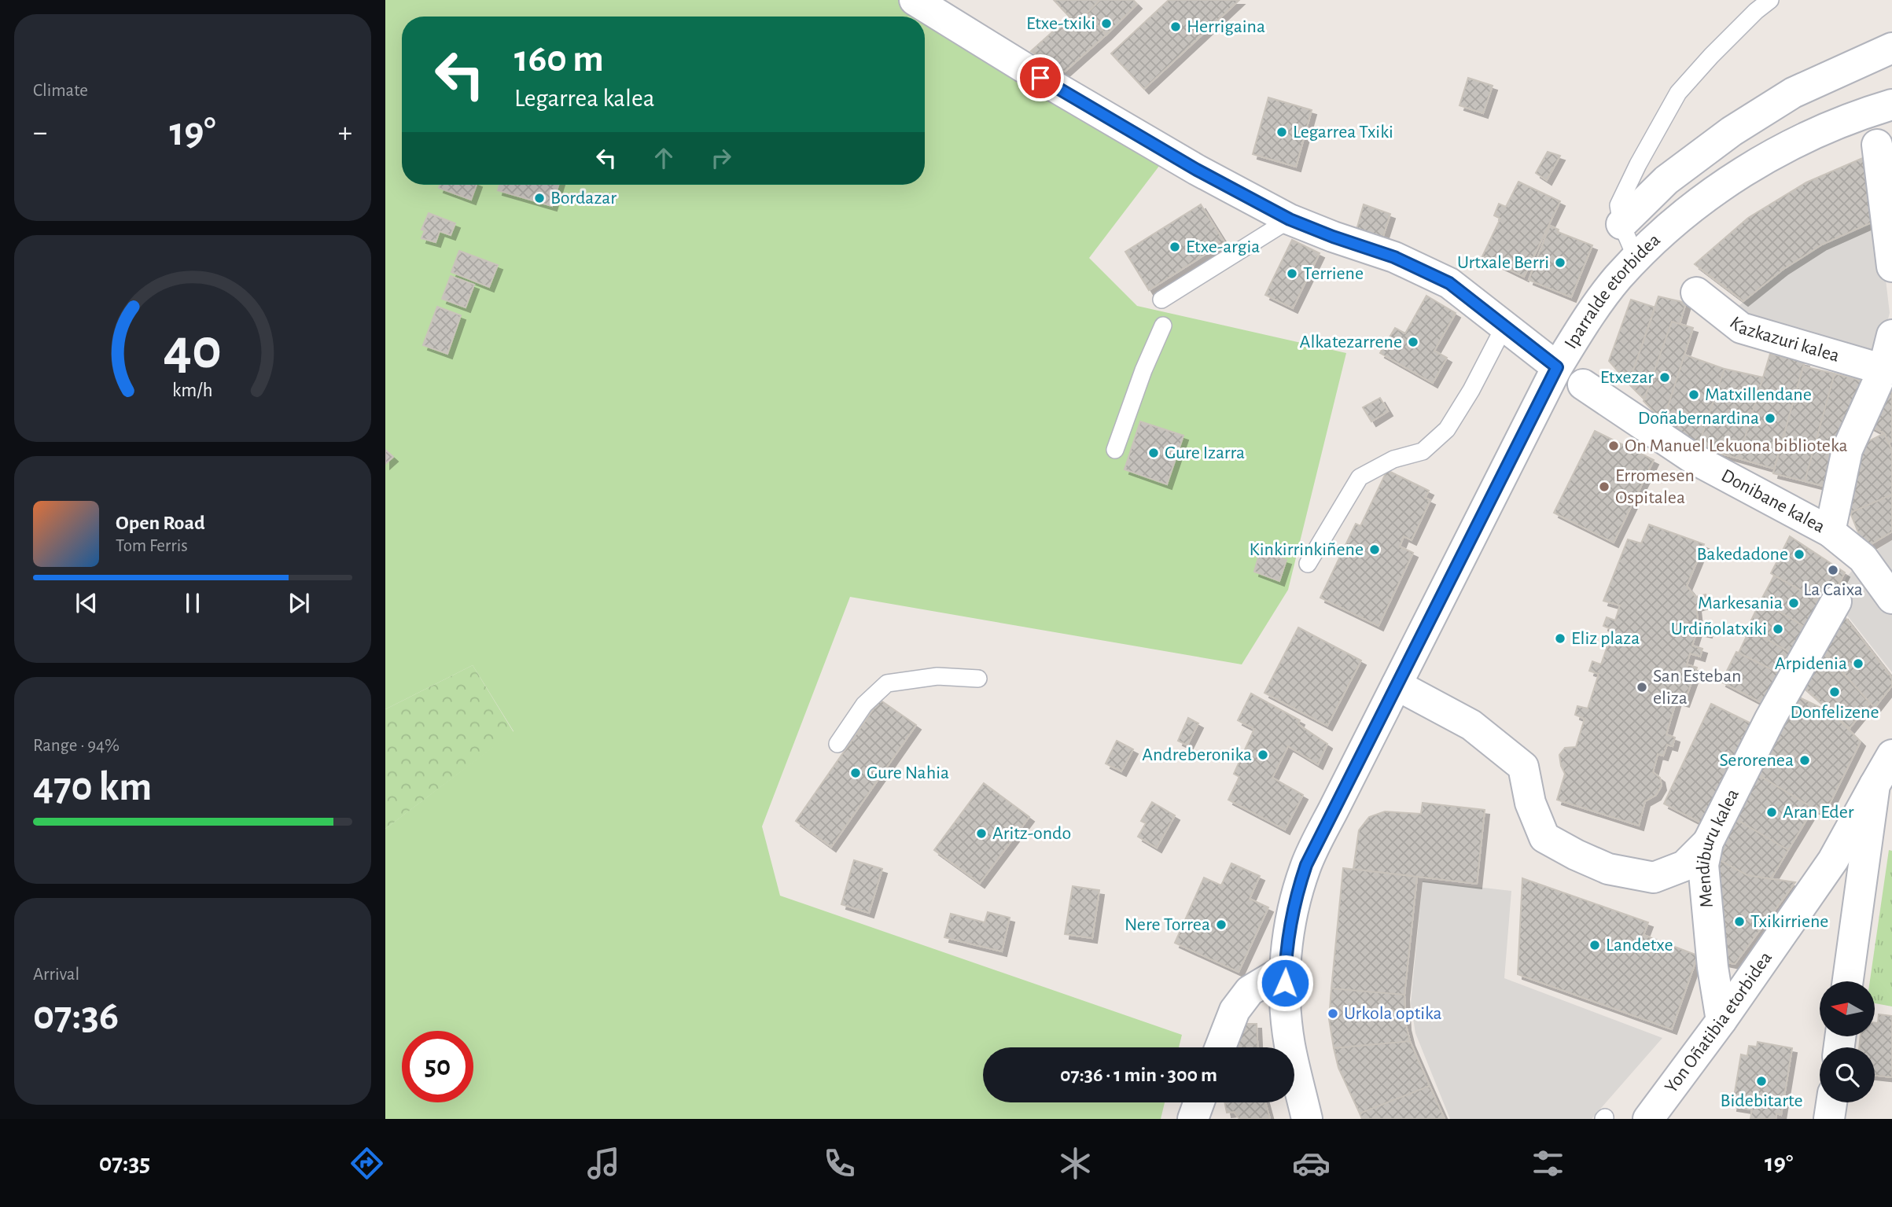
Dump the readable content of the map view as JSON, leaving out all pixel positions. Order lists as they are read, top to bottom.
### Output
{
  "streets": {
    "street": [
      "Iparralde etorbidea",
      "Kazkazuri kalea",
      "Donibane kalea",
      "Mendiburu kalea",
      "Yon Oñatibia etorbidea"
    ]
  },
  "crossings": [
    ["Mendiburu kalea", "Yon Oñatibia etorbidea"]
  ],
  "places": [
    "Etxe-txiki",
    "Herrigaina",
    "Legarrea Txiki",
    "Bordazar",
    "Etxe-argia",
    "Urtxale Berri",
    "Terriene",
    "Alkatezarrene",
    "Etxezar",
    "Matxillendane",
    "Doñabernardina",
    "On Manuel Lekuona biblioteka",
    "Gure Izarra",
    "Erromesen Ospitalea",
    "Kinkirrinkiñene",
    "Bakedadone",
    "La Caixa",
    "Markesania",
    "Urdiñolatxiki",
    "Eliz plaza",
    "Arpidenia",
    "San Esteban eliza",
    "Donfelizene",
    "Andreberonika",
    "Serorenea",
    "Gure Nahia",
    "Aran Eder",
    "Aritz-ondo",
    "Txikirriene",
    "Nere Torrea",
    "Landetxe",
    "Urkola optika",
    "Bidebitarte"
  ],
  "north": "left",
  "page": {
    "tile": [
      "Climate",
      ["Range · 94%", "470 km"],
      ["Arrival", "07:36"]
    ],
    "turn": ["160 m", "Legarrea kalea"],
    "heat": ["−", "19°", "+"],
    "song": ["Open Road", "Tom Ferris"],
    "limit": "50",
    "trip": "07:36 · 1 min · 300 m",
    "tabs": ["07:35", "19°"],
    "gauge": ["40", "km/h"]
  }
}
